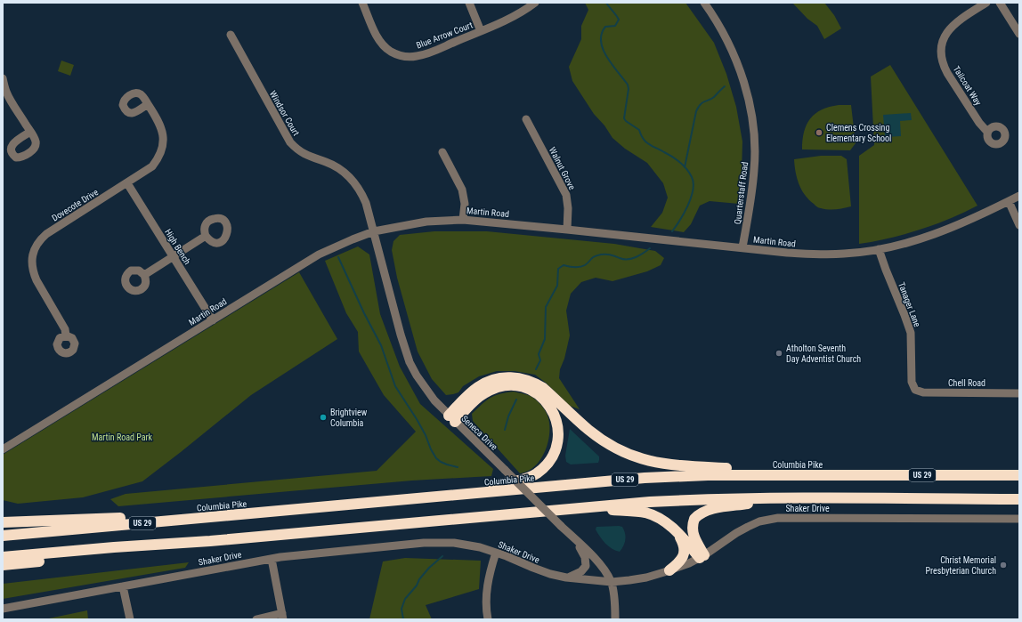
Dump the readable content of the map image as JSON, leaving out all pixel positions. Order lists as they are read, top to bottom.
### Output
{
  "streets": {
    "highway": ["Columbia Pike", "US 29"],
    "street": [
      "Blue Arrow Court",
      "Tailcoat Way",
      "Windsor Court",
      "Walnut Grove",
      "Quarterstaff Road",
      "Dovecote Drive",
      "Martin Road",
      "High Bench",
      "Tanager Lane",
      "Chell Road",
      "Seneca Drive",
      "Shaker Drive"
    ]
  },
  "crossings": [
    ["Windsor Court", "Martin Road"],
    ["Windsor Court", "Seneca Drive"],
    ["Walnut Grove", "Martin Road"],
    ["Quarterstaff Road", "Martin Road"],
    ["Dovecote Drive", "High Bench"],
    ["Martin Road", "High Bench"],
    ["Martin Road", "Tanager Lane"],
    ["Martin Road", "Seneca Drive"],
    ["Tanager Lane", "Chell Road"],
    ["Seneca Drive", "Shaker Drive"]
  ],
  "parks": ["Martin Road Park"],
  "places": [
    "Clemens Crossing Elementary School",
    "Atholton Seventh Day Adventist Church",
    "Brightview Columbia",
    "Christ Memorial Presbyterian Church"
  ]
}
